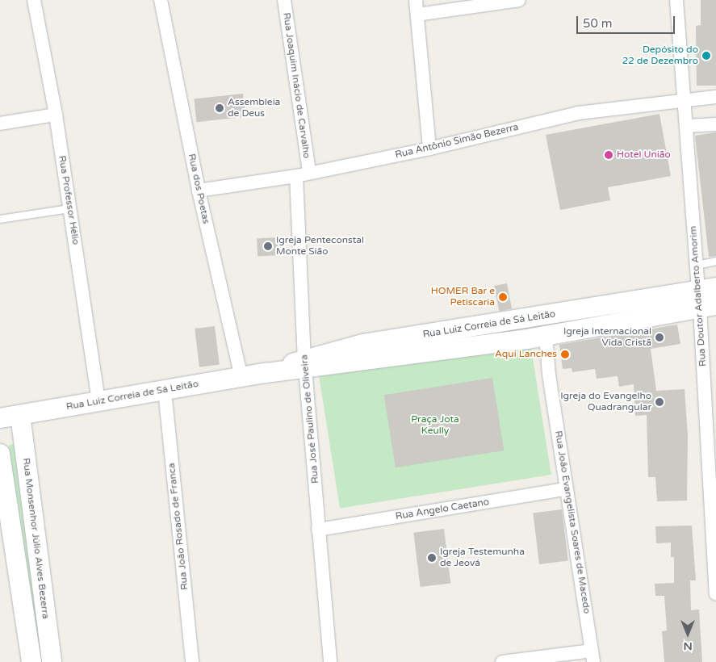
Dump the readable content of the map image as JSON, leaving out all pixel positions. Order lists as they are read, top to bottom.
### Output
{
  "streets": {
    "main road": ["Rua Luiz Correia de Sá Leitão", "Rua Monsenhor Júlio Alves Bezerra"],
    "street": [
      "Rua Joaquim Inácio de Carvalho",
      "Rua Antônio Simão Bezerra",
      "Rua dos Poetas",
      "Rua Professor Hélio",
      "Rua Doutor Adalberto Amorim",
      "Rua José Paulino de Oliveira",
      "Rua Angelo Caetano",
      "Rua João Evangelista Soares de Macedo",
      "Rua João Rosado de Franca"
    ]
  },
  "crossings": [
    ["Rua Joaquim Inácio de Carvalho", "Rua Antônio Simão Bezerra"],
    ["Rua Antônio Simão Bezerra", "Rua dos Poetas"],
    ["Rua Antônio Simão Bezerra", "Rua Doutor Adalberto Amorim"],
    ["Rua Antônio Simão Bezerra", "Rua José Paulino de Oliveira"],
    ["Rua dos Poetas", "Rua Luiz Correia de Sá Leitão"],
    ["Rua Professor Hélio", "Rua Luiz Correia de Sá Leitão"],
    ["Rua Doutor Adalberto Amorim", "Rua Luiz Correia de Sá Leitão"],
    ["Rua Luiz Correia de Sá Leitão", "Rua José Paulino de Oliveira"],
    ["Rua Luiz Correia de Sá Leitão", "Rua João Evangelista Soares de Macedo"],
    ["Rua Luiz Correia de Sá Leitão", "Rua João Rosado de Franca"],
    ["Rua Luiz Correia de Sá Leitão", "Rua Monsenhor Júlio Alves Bezerra"],
    ["Rua José Paulino de Oliveira", "Rua Angelo Caetano"],
    ["Rua Angelo Caetano", "Rua João Evangelista Soares de Macedo"]
  ],
  "parks": ["Praça Jota Keully"],
  "places": [
    "Depósito do 22 de Dezembro",
    "Assembleia de Deus",
    "Hotel União",
    "Igreja Penteconstal Monte Sião",
    "HOMER Bar e Petiscaria",
    "Igreja Internacional Vida Cristã",
    "Aqui Lanches",
    "Igreja do Evangelho Quadrangular",
    "Igreja Testemunha de Jeová"
  ],
  "scale_bar": "50 m",
  "north": "bottom"
}
